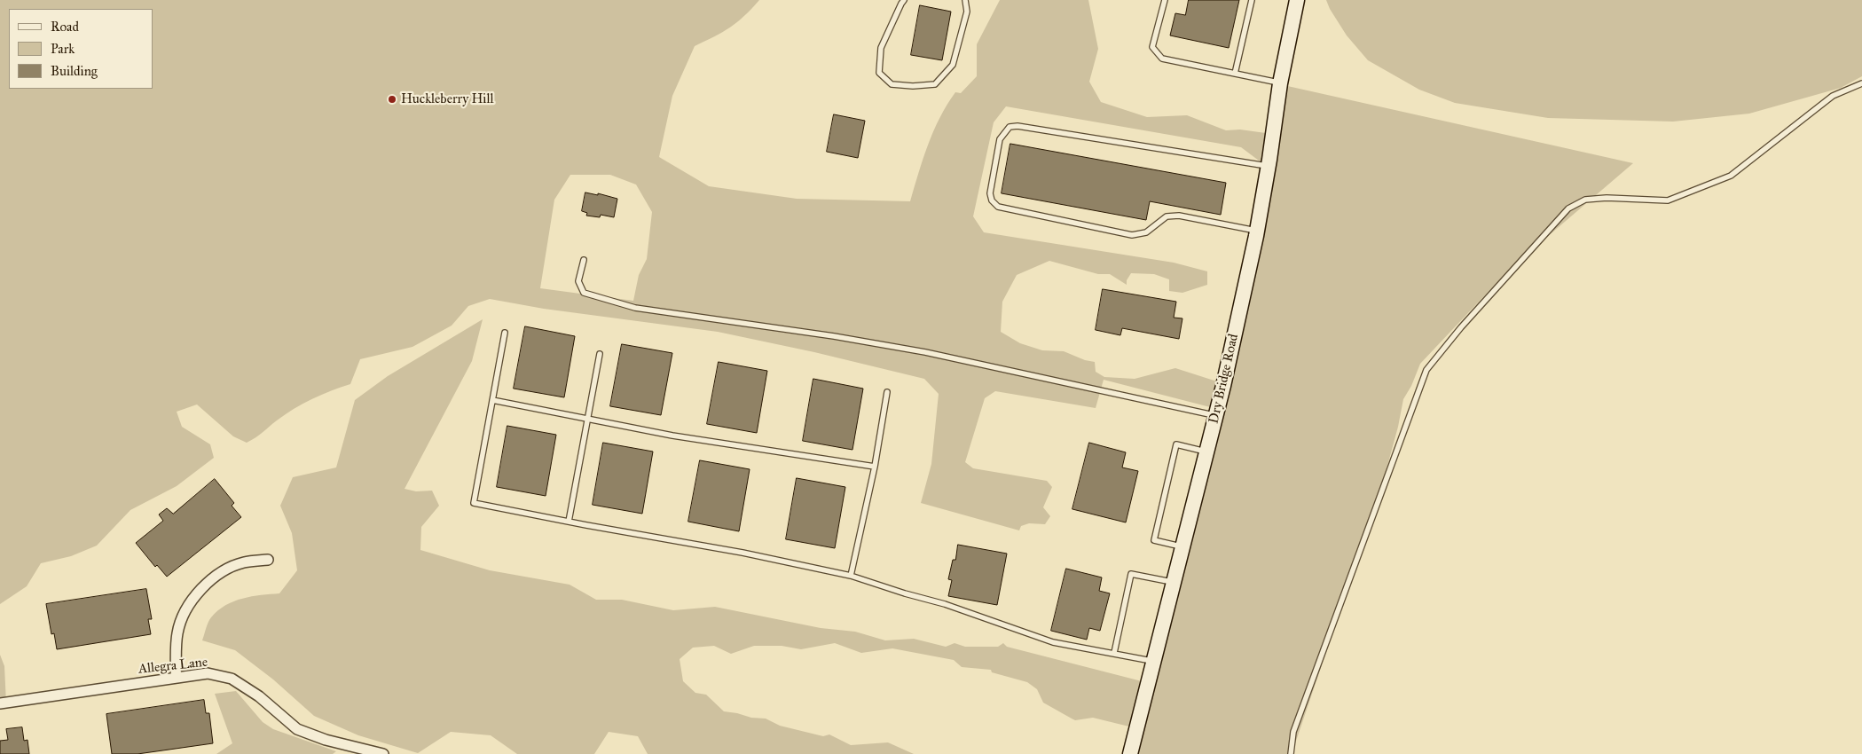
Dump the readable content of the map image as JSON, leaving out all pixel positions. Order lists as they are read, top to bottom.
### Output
{
  "streets": {
    "street": ["Dry Bridge Road", "Allegra Lane"]
  },
  "places": ["Huckleberry Hill"],
  "legend": ["Road", "Park", "Building"]
}
